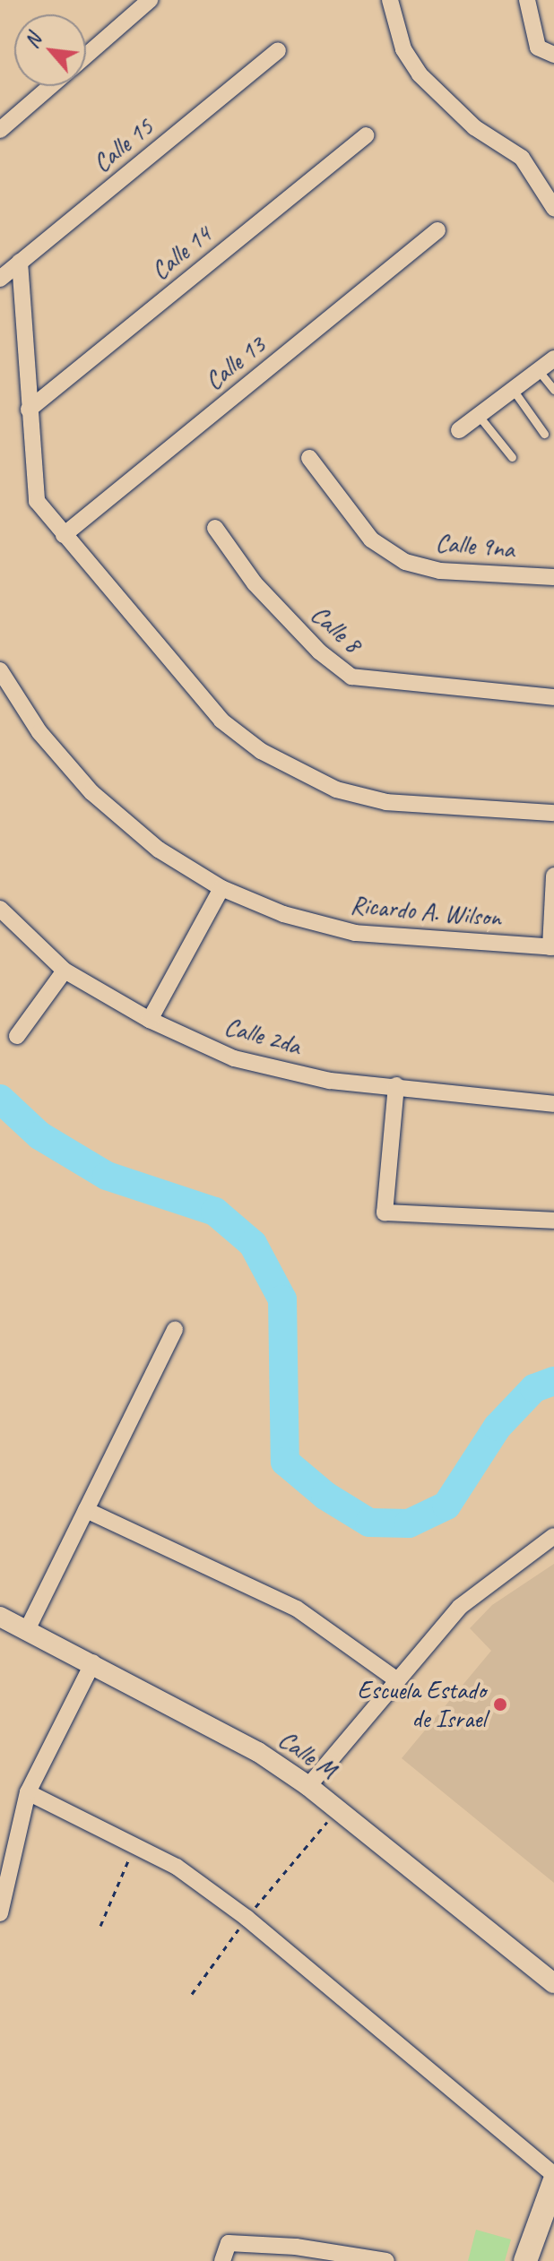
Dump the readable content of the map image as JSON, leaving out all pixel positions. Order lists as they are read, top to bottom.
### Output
{
  "streets": {
    "street": [
      "Calle 15",
      "Calle 14",
      "Calle 13",
      "Calle 9na",
      "Calle 8",
      "Ricardo A. Wilson",
      "Calle 2da",
      "Calle M"
    ]
  },
  "places": ["Escuela Estado de Israel"],
  "north": "top left"
}
